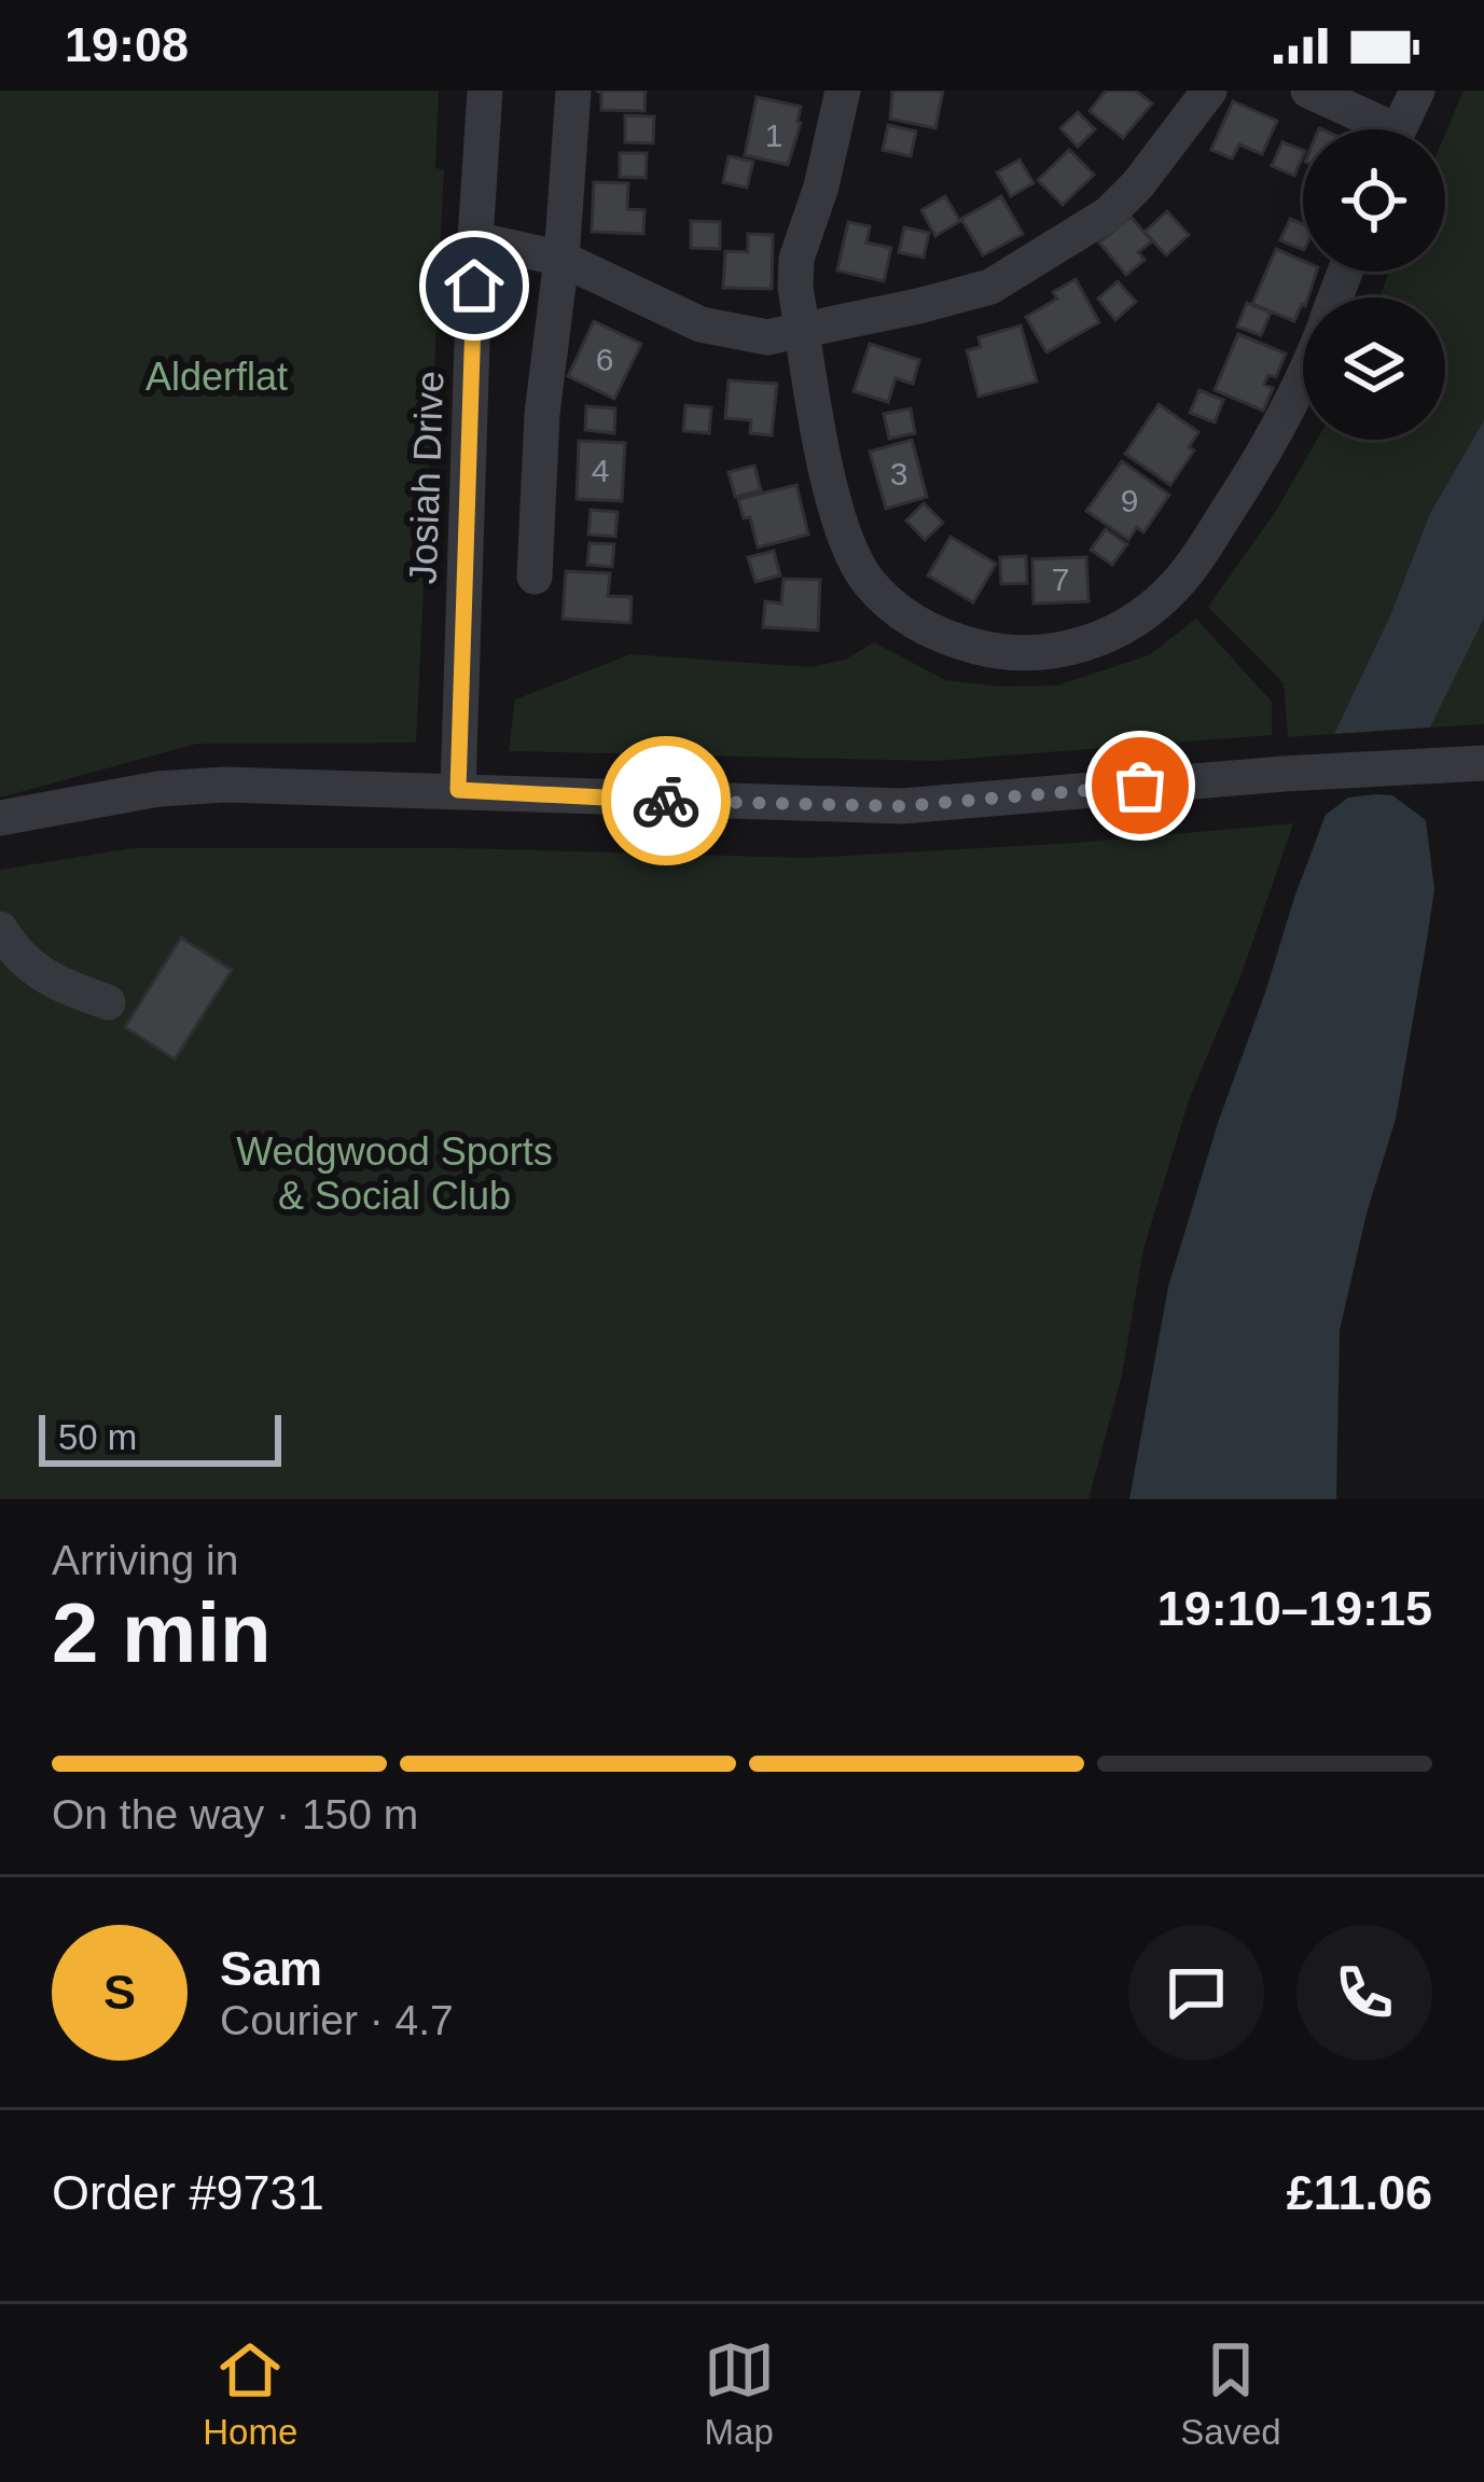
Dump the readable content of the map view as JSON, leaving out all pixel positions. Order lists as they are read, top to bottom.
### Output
{
  "streets": {
    "street": ["Josiah Drive"]
  },
  "parks": ["Alderflat", "Wedgwood Sports & Social Club"],
  "house_numbers": [
    "1",
    "6",
    "4",
    "3",
    "9",
    "7"
  ],
  "scale_bar": "50 m",
  "page": {
    "status": "19:08",
    "scale": "50 m",
    "heading": ["2 min", "Arriving in", "19:10–19:15"],
    "panel": [
      "Sam",
      "Courier · 4.7",
      "Order #9731",
      "£11.06"
    ],
    "bar": "On the way · 150 m",
    "round": "S",
    "tabs": ["Home", "Map", "Saved"]
  }
}
